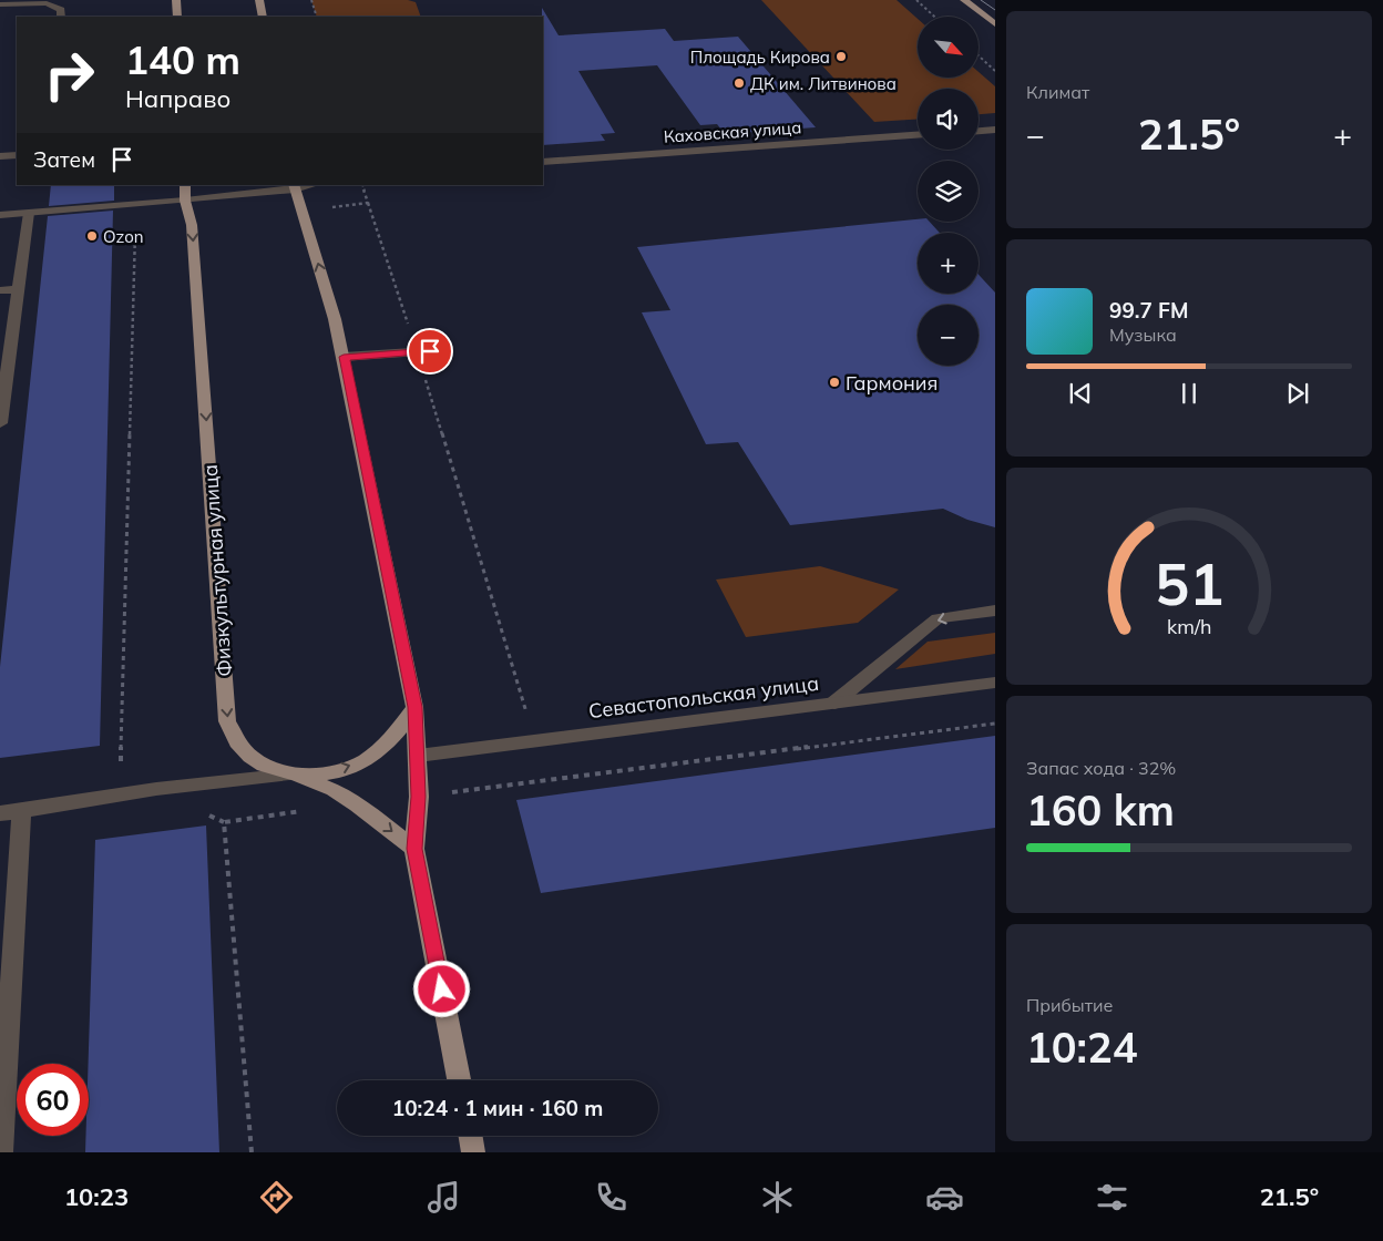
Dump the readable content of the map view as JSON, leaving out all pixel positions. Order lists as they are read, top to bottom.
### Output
{
  "streets": {
    "main road": ["Физкультурная улица"],
    "street": ["Каховская улица", "Севастопольская улица"]
  },
  "places": [
    "Площадь Кирова",
    "ДК им. Литвинова",
    "Ozon",
    "Гармония"
  ],
  "north": "bottom right",
  "page": {
    "tile": [
      "Климат",
      ["Запас хода · 32%", "160 km"],
      ["Прибытие", "10:24"]
    ],
    "map_buttons": ["+", "−"],
    "turn": ["140 m", "Направо"],
    "heat": ["−", "21.5°", "+"],
    "then": "Затем",
    "song": ["99.7 FM", "Музыка"],
    "limit": "60",
    "trip": "10:24 · 1 мин · 160 m",
    "tabs": ["10:23", "21.5°"],
    "gauge": ["51", "km/h"]
  }
}
